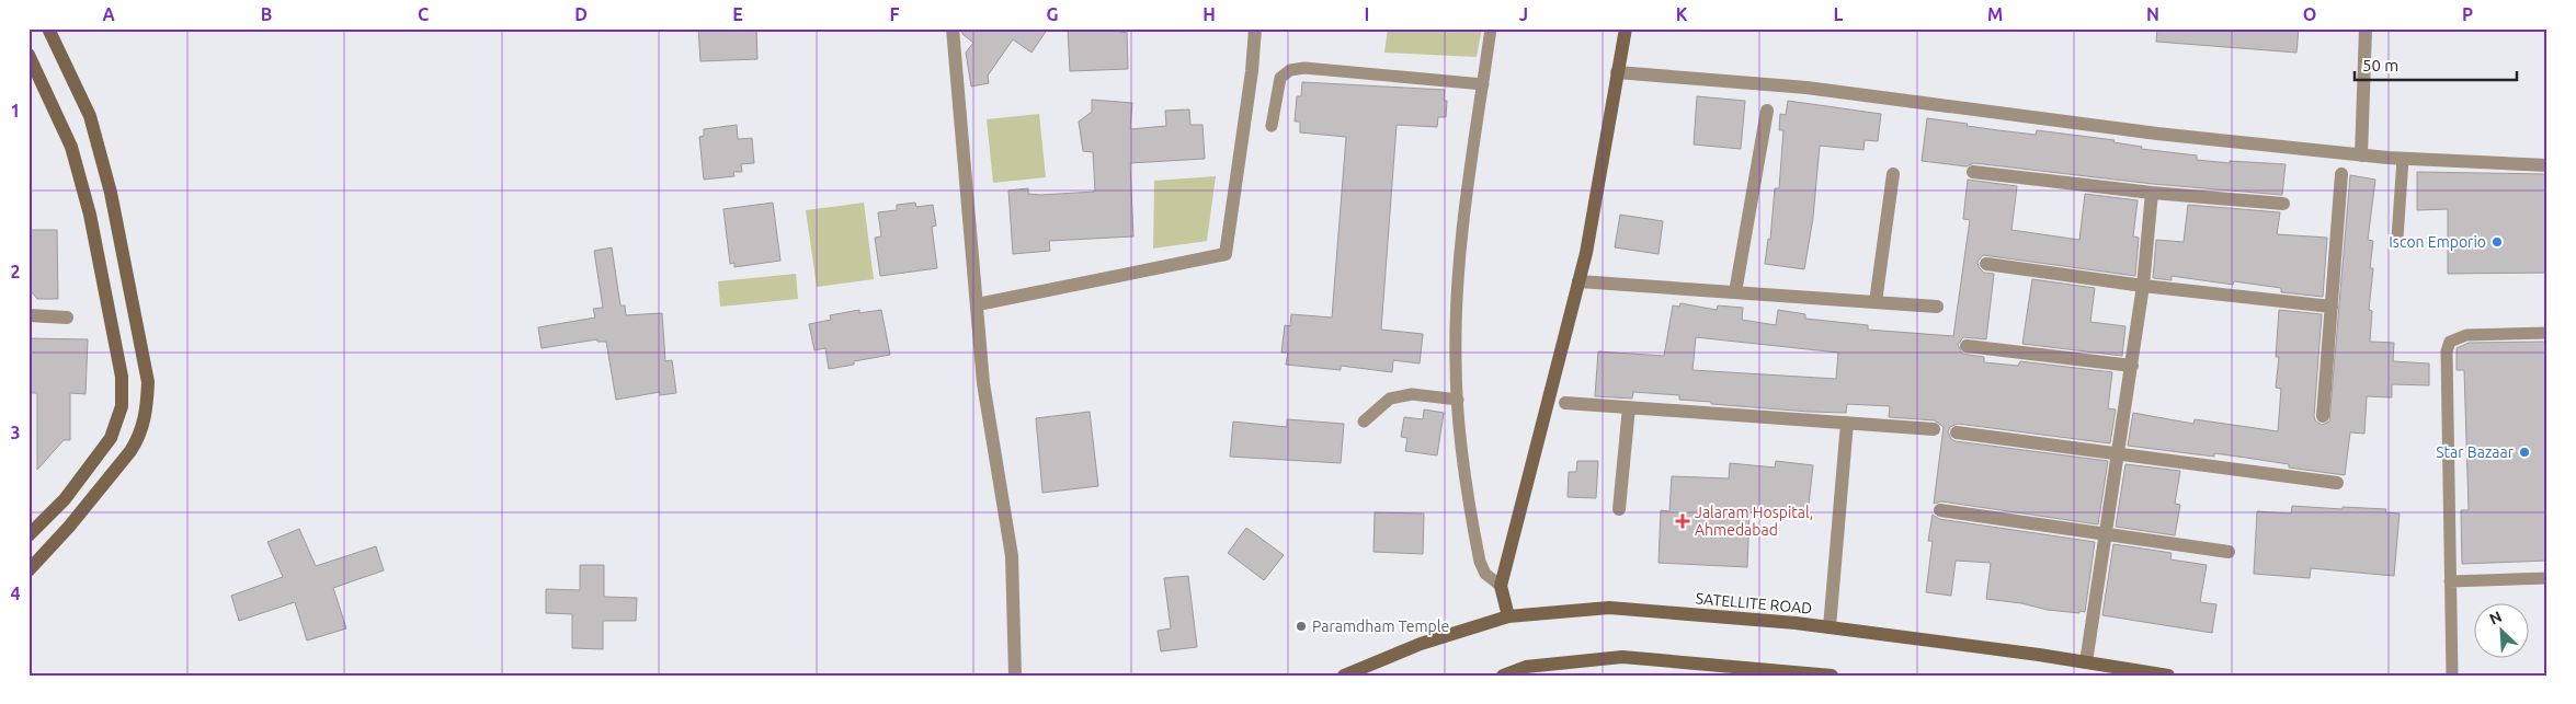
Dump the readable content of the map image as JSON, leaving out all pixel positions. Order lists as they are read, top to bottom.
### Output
{
  "streets": {
    "street": ["SATELLITE ROAD"]
  },
  "places": {
    "other": ["Iscon Emporio", "Star Bazaar", "Paramdham Temple"],
    "health": ["Jalaram Hospital, Ahmedabad"]
  },
  "scale_bar": "50 m",
  "north": "top left",
  "grid": {
    "columns": [
      "A",
      "B",
      "C",
      "D",
      "E",
      "F",
      "G",
      "H",
      "I",
      "J",
      "K",
      "L",
      "M",
      "N",
      "O",
      "P"
    ],
    "rows": [
      "1",
      "2",
      "3",
      "4"
    ]
  }
}
